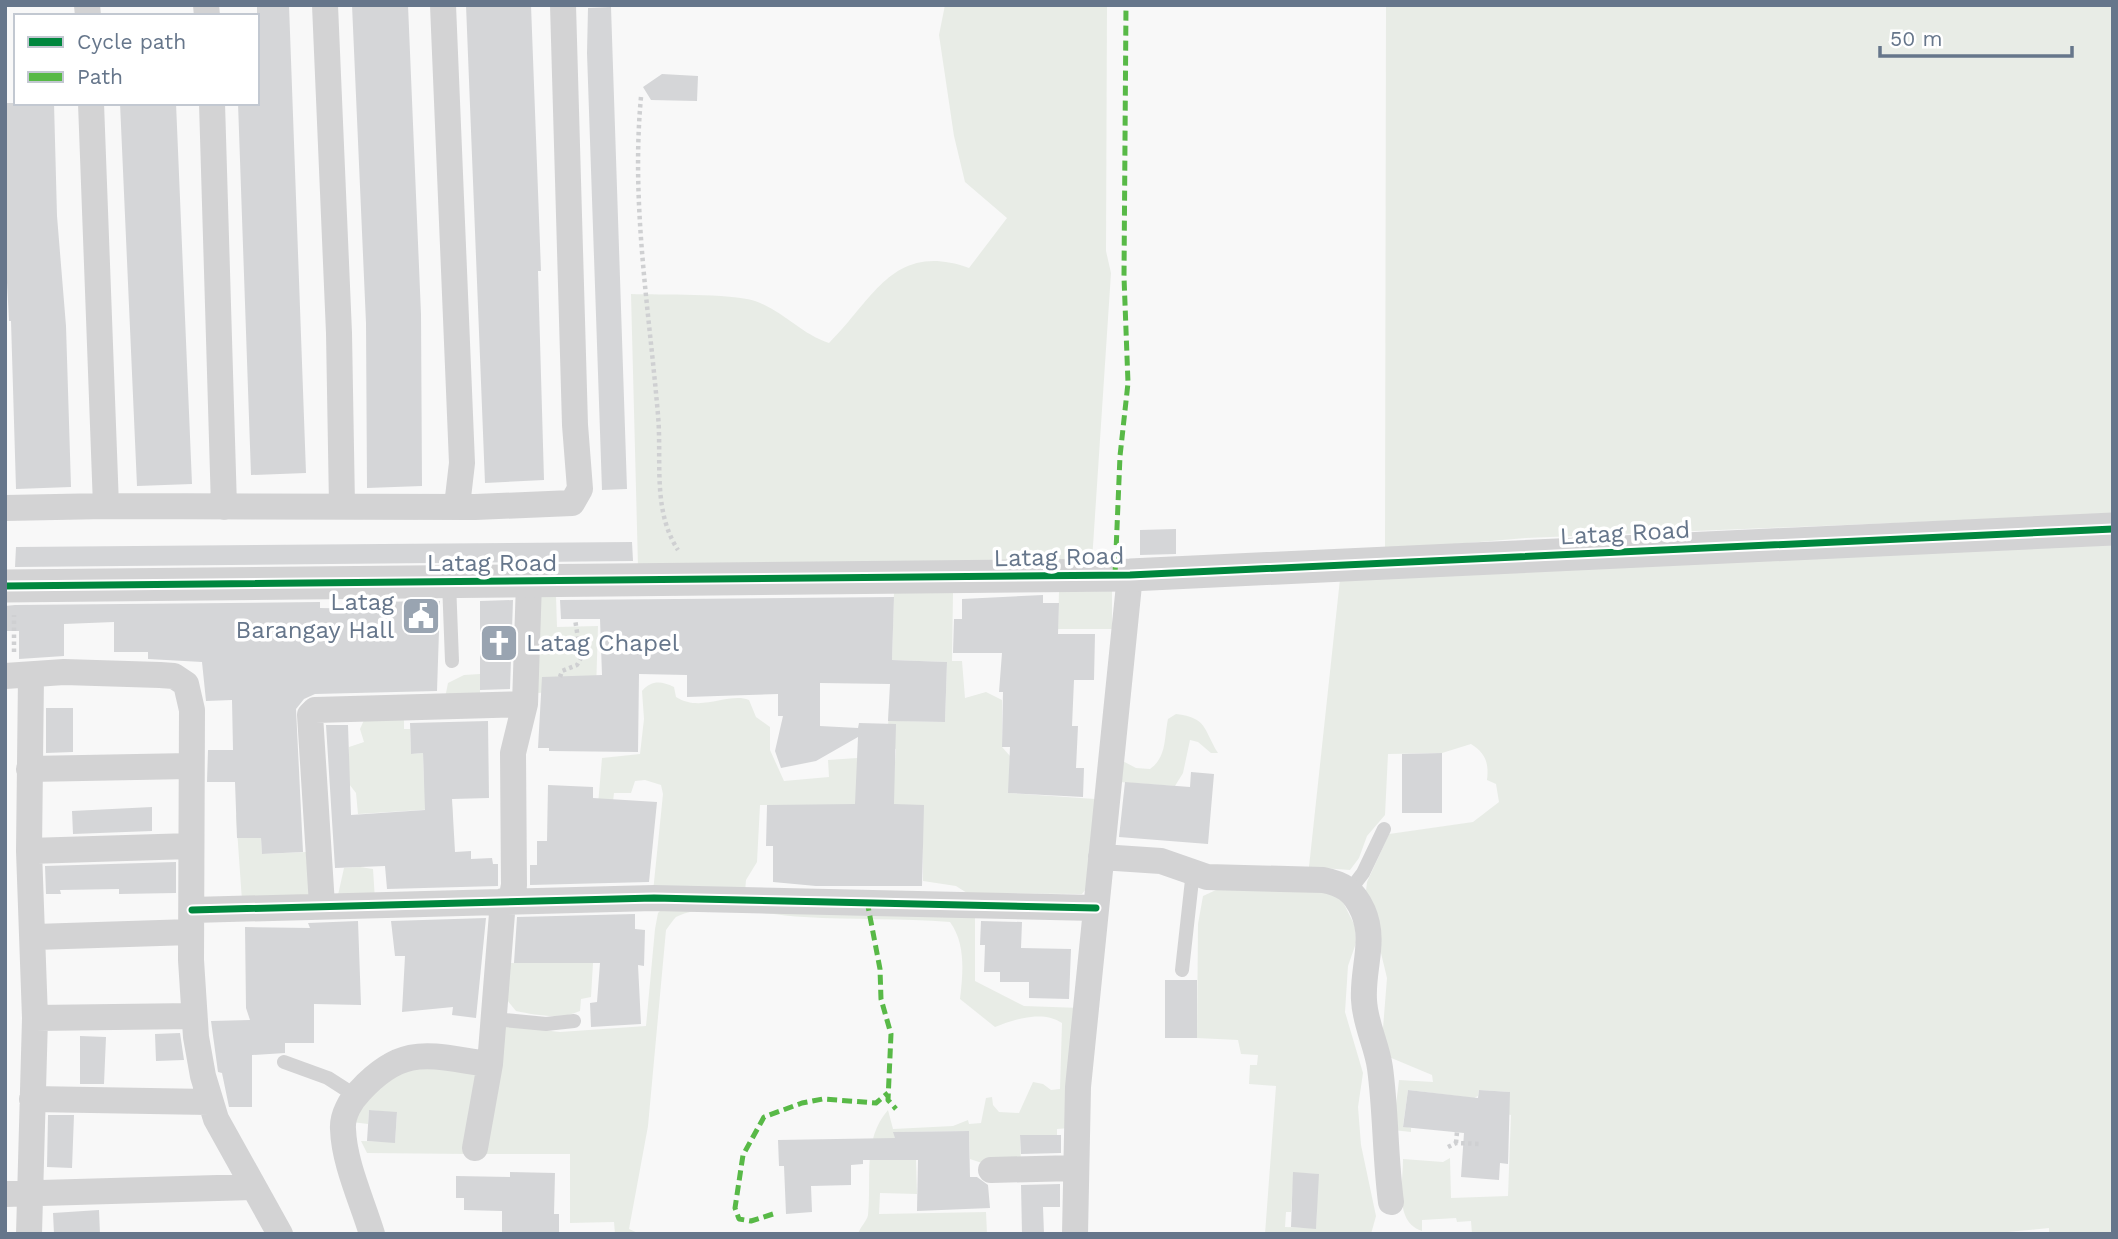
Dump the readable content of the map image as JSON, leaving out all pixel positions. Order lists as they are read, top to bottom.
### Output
{
  "streets": {
    "street": ["Latag Road"]
  },
  "places": {
    "public building": ["Latag Barangay Hall"],
    "church": ["Latag Chapel"]
  },
  "legend": ["Cycle path", "Path"],
  "scale_bar": "50 m"
}
